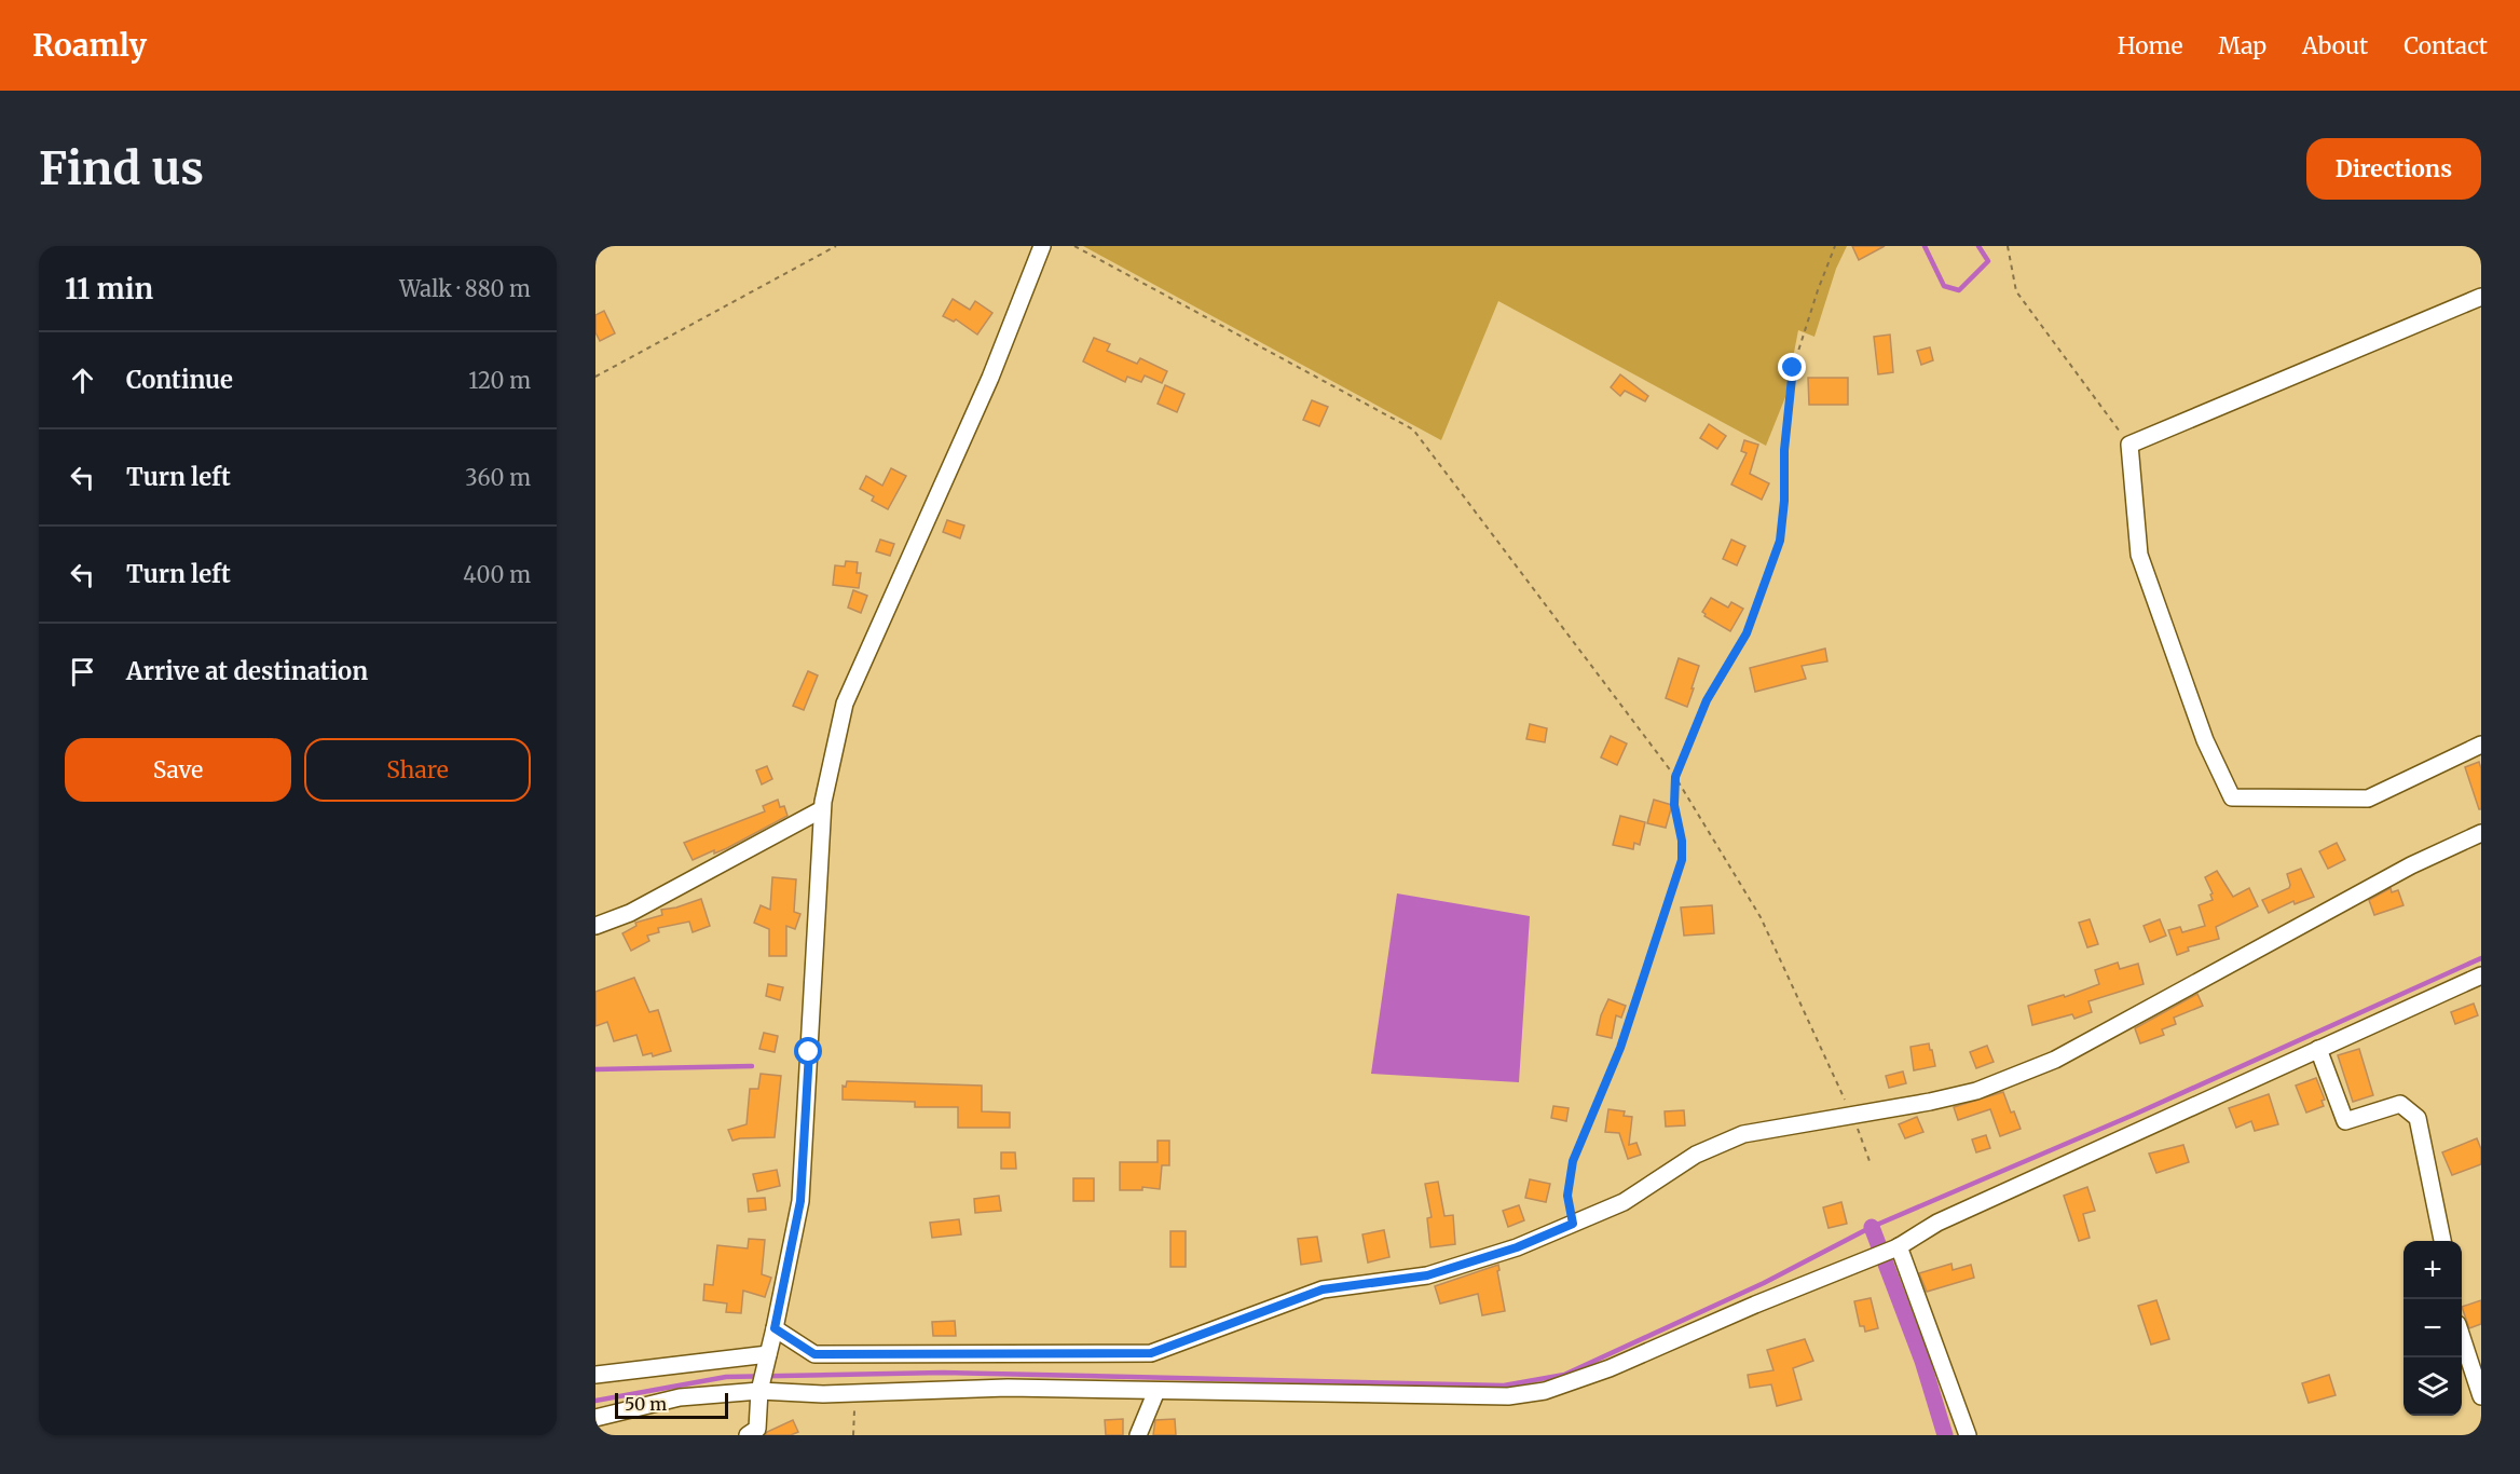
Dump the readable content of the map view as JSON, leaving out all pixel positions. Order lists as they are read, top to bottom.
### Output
{
  "scale_bar": "50 m",
  "page": {
    "header": "Roamly",
    "nav": [
      "Home",
      "Map",
      "About",
      "Contact"
    ],
    "buttons": [
      "Directions",
      ["Save", "Share"]
    ],
    "title": "Find us",
    "heading": ["11 min", "Walk · 880 m"],
    "list": [
      ["Continue", "120 m"],
      ["Turn left", "360 m"],
      ["Turn left", "400 m"],
      "Arrive at destination"
    ],
    "map_buttons": ["+", "−"],
    "scale": "50 m"
  }
}
